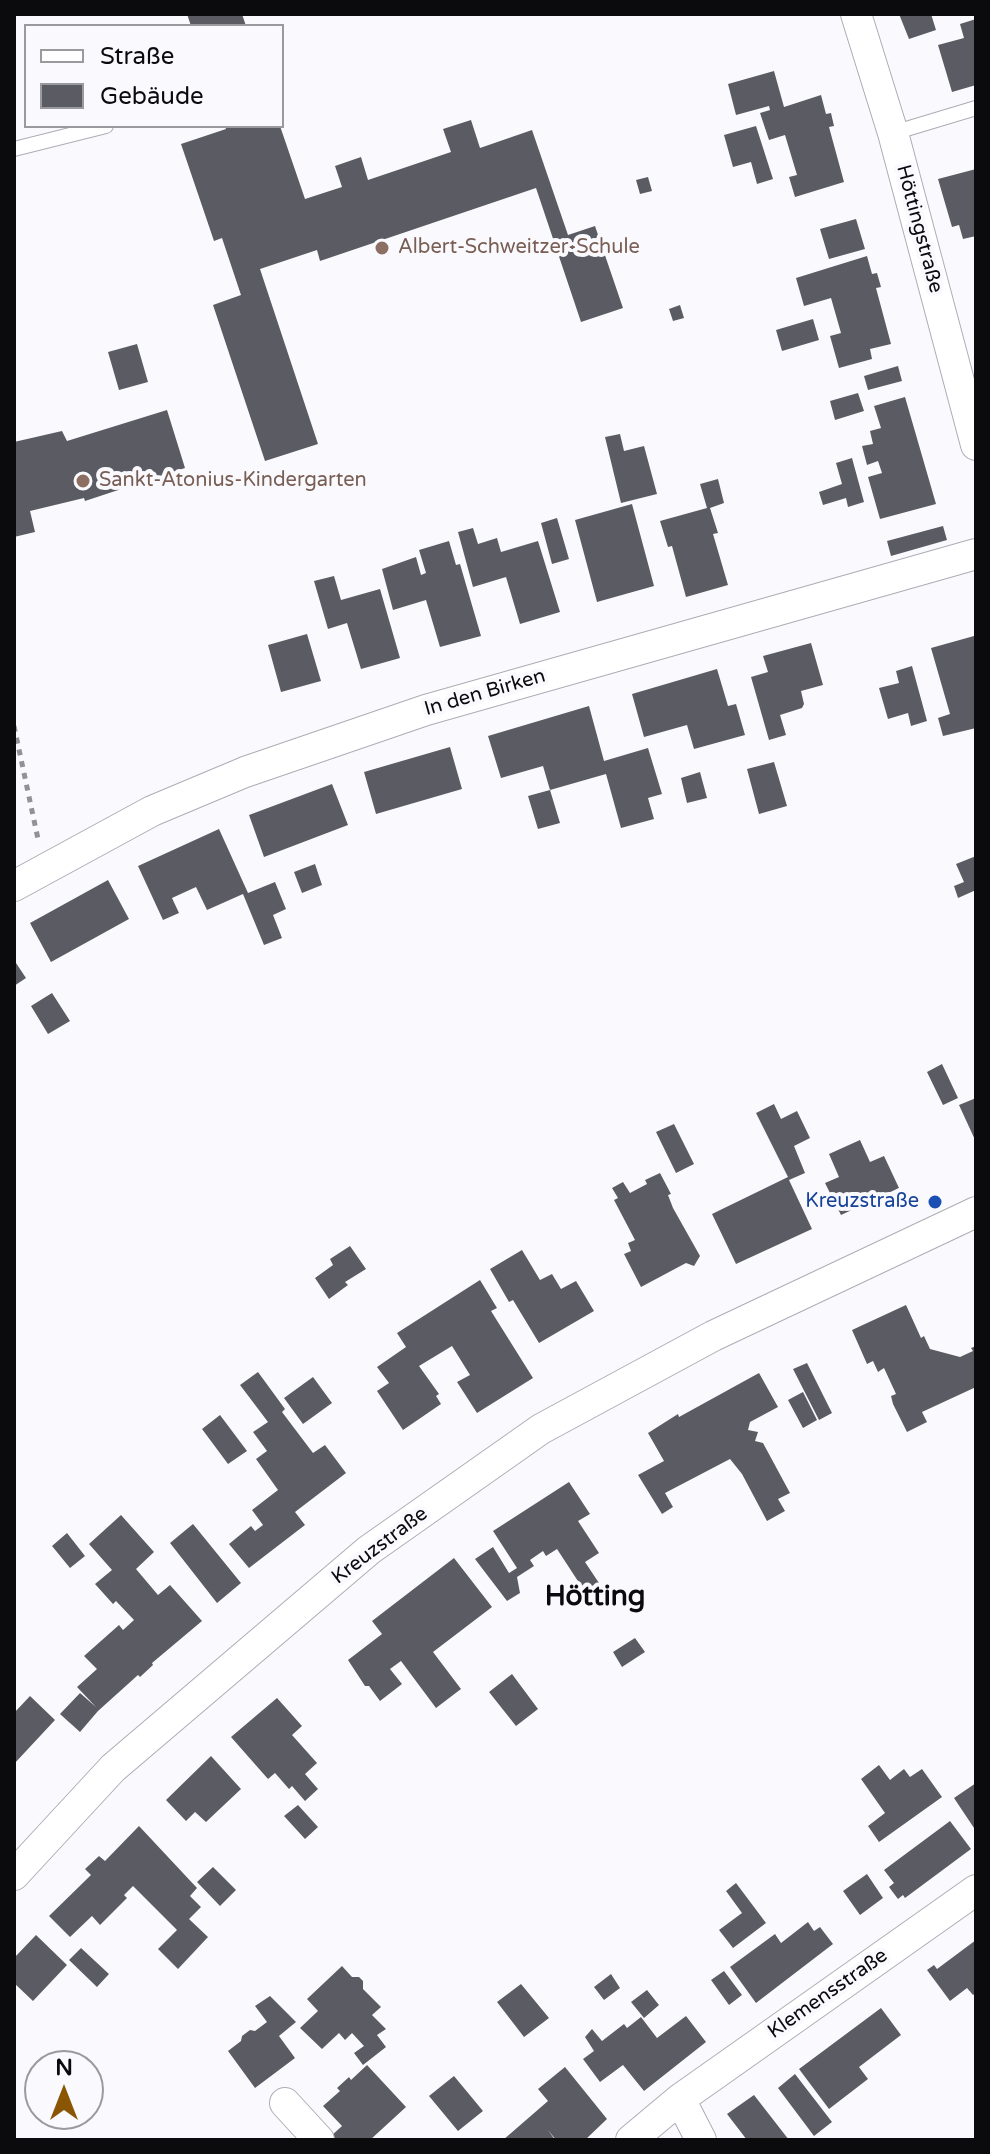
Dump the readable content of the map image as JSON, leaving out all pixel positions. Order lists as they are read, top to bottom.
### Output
{
  "streets": {
    "street": [
      "Höttingstraße",
      "In den Birken",
      "Kreuzstraße",
      "Klemensstraße"
    ]
  },
  "districts": ["Hötting"],
  "places": ["Albert-Schweitzer-Schule", "Sankt-Atonius-Kindergarten", "Kreuzstraße"],
  "legend": ["Straße", "Gebäude"],
  "north": "top"
}
